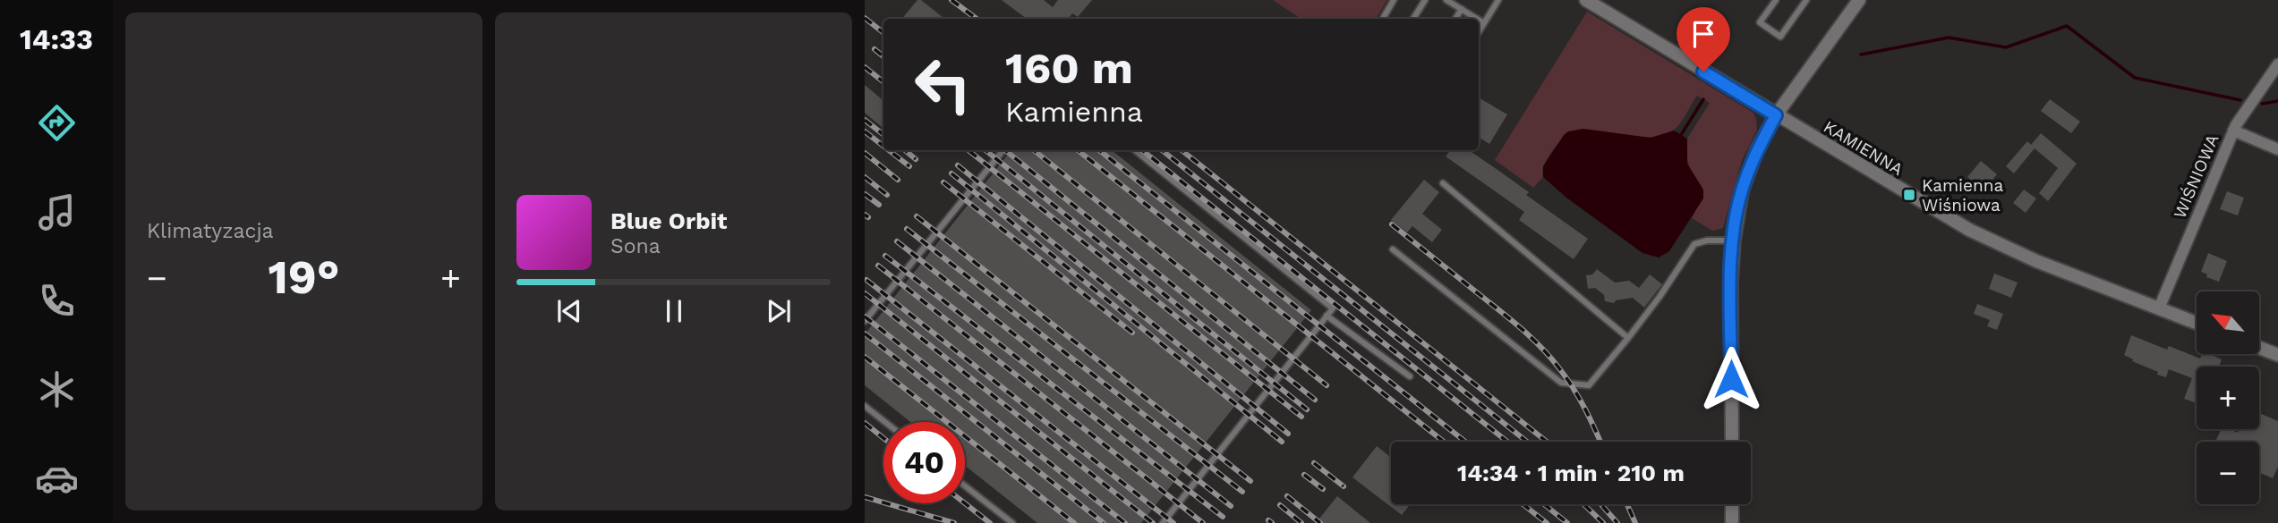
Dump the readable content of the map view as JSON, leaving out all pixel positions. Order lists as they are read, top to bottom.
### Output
{
  "streets": {
    "street": ["KAMIENNA", "WIŚNIOWA"]
  },
  "crossings": [
    ["KAMIENNA", "WIŚNIOWA"]
  ],
  "places": {
    "transit": ["Kamienna Wiśniowa"]
  },
  "north": "top left",
  "page": {
    "tabs": "14:33",
    "tile": "Klimatyzacja",
    "turn": ["160 m", "Kamienna"],
    "song": ["Blue Orbit", "Sona"],
    "heat": ["−", "19°", "+"],
    "map_buttons": ["+", "−"],
    "limit": "40",
    "trip": "14:34 · 1 min · 210 m"
  }
}
